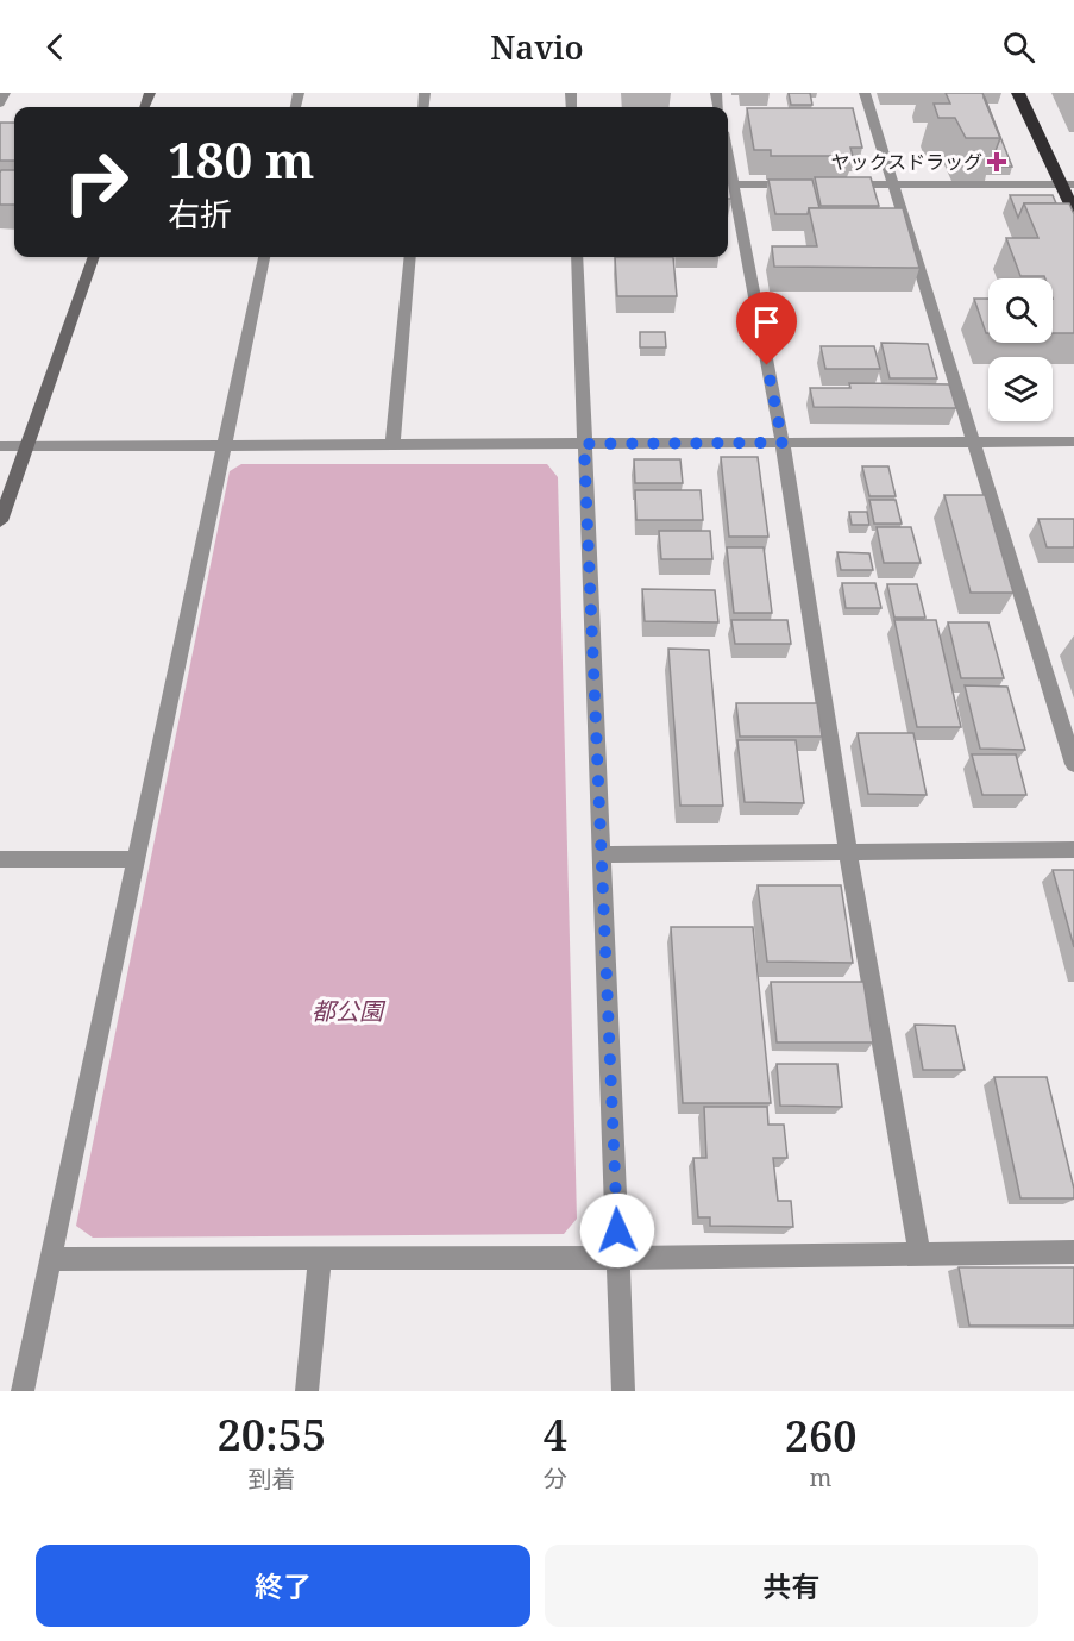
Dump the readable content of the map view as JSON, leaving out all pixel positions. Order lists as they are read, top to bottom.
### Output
{
  "parks": ["都公園"],
  "places": {
    "health": ["ヤックスドラッグ"]
  },
  "page": {
    "header": "Navio",
    "turn": ["180 m", "右折"],
    "eta": [
      "20:55",
      "到着",
      "4",
      "分",
      "260",
      "m"
    ],
    "buttons": ["終了", "共有"]
  }
}
